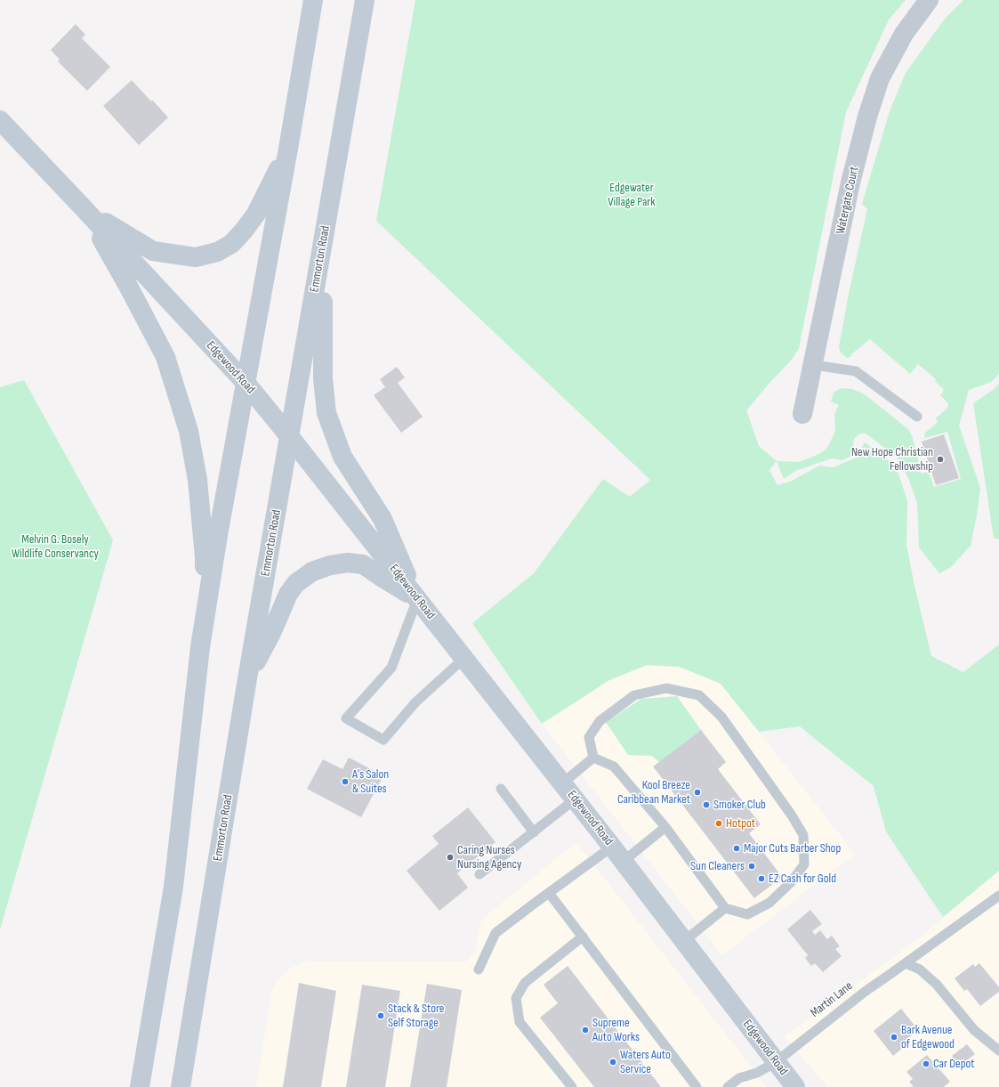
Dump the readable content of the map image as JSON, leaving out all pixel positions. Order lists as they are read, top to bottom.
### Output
{
  "streets": {
    "main road": ["Emmorton Road", "Edgewood Road"],
    "street": ["Watergate Court"],
    "lane": ["Martin Lane"]
  },
  "crossings": [
    ["Emmorton Road", "Edgewood Road"],
    ["Edgewood Road", "Martin Lane"]
  ],
  "parks": ["Edgewater Village Park", "Melvin G. Bosely Wildlife Conservancy"],
  "places": [
    "New Hope Christian Fellowship",
    "A's Salon & Suites",
    "Kool Breeze Caribbean Market",
    "Smoker Club",
    "Hotpot",
    "Major Cuts Barber Shop",
    "Caring Nurses Nursing Agency",
    "Sun Cleaners",
    "EZ Cash for Gold",
    "Stack & Store Self Storage",
    "Supreme Auto Works",
    "Bark Avenue of Edgewood",
    "Waters Auto Service",
    "Car Depot"
  ]
}
